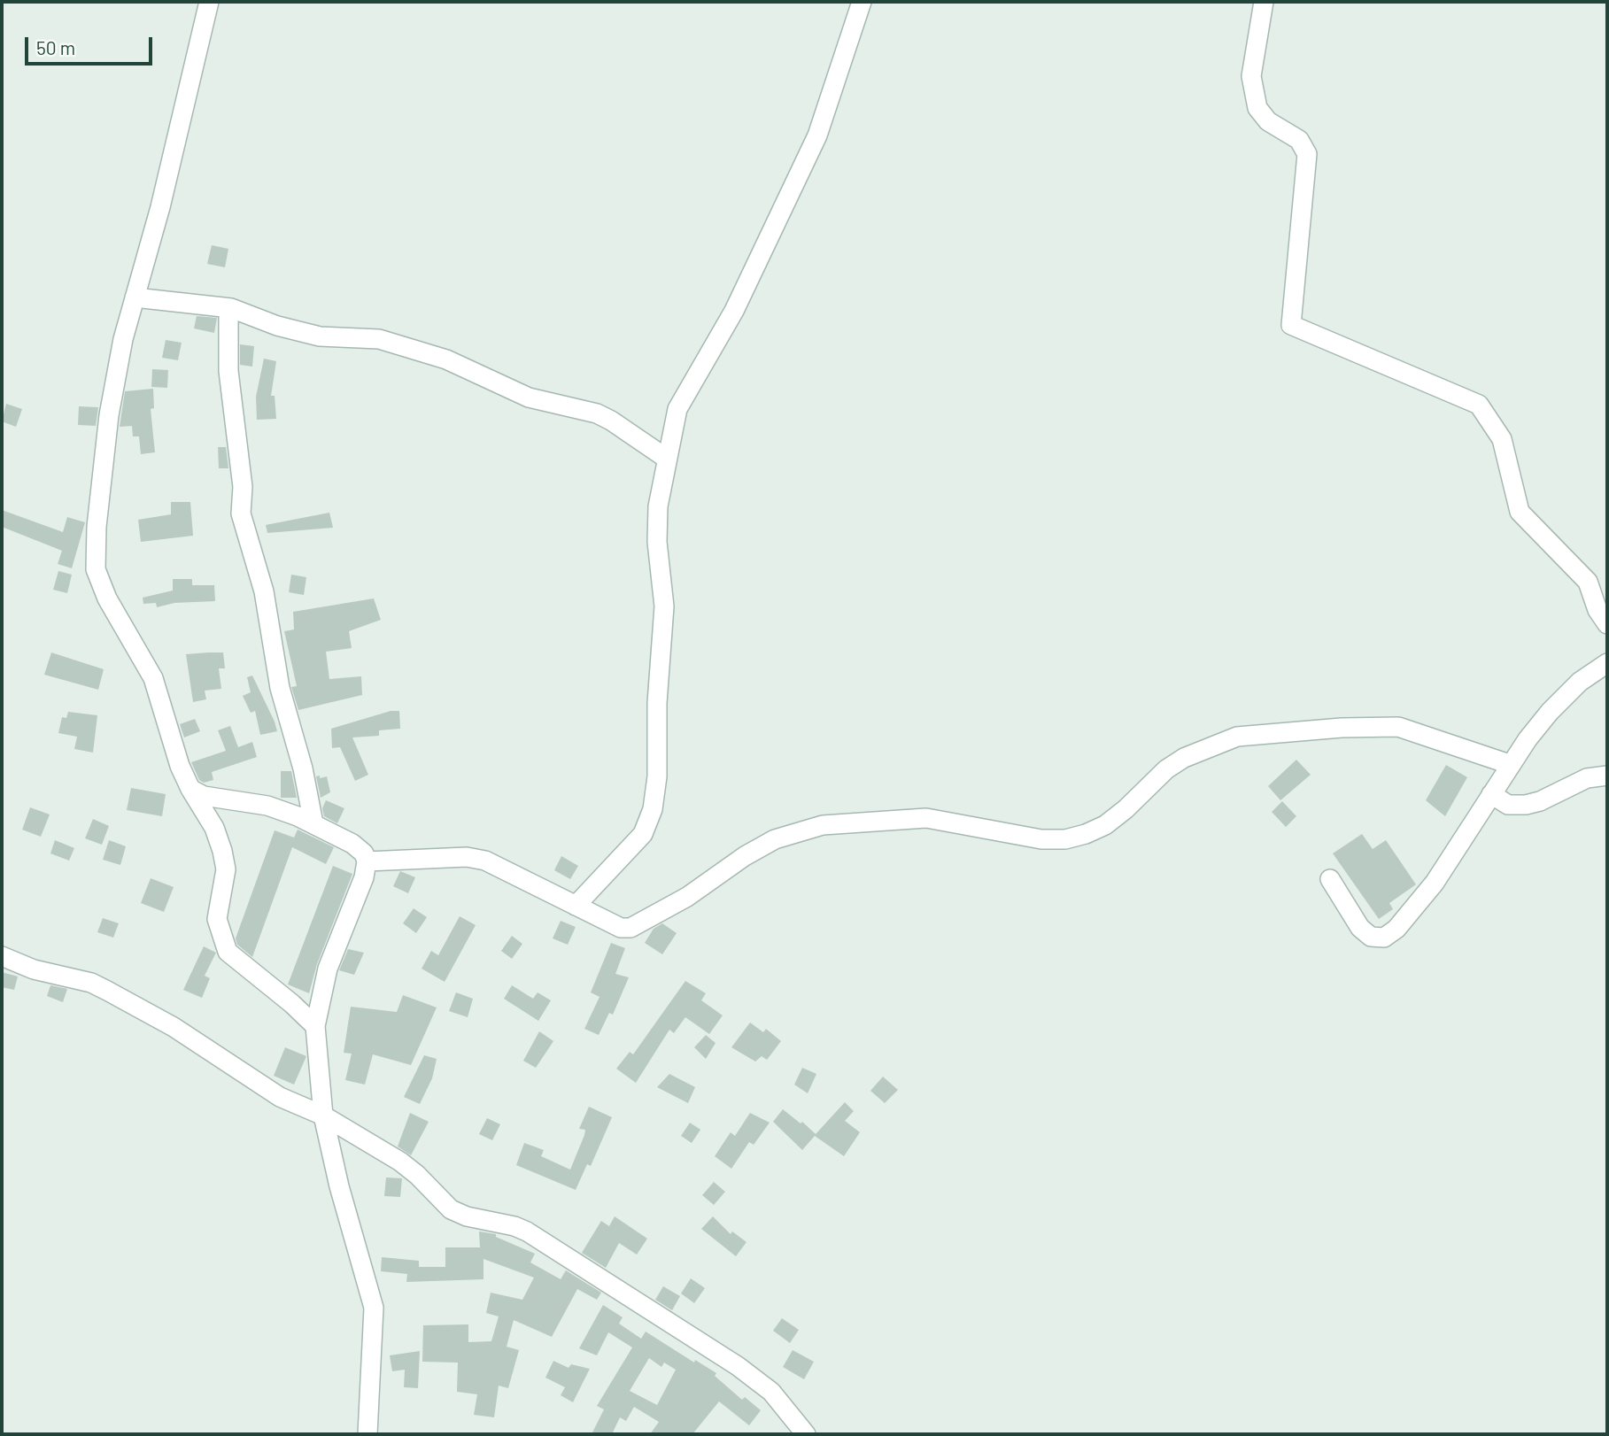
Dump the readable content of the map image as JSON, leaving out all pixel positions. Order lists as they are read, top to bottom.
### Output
{
  "scale_bar": "50 m"
}
